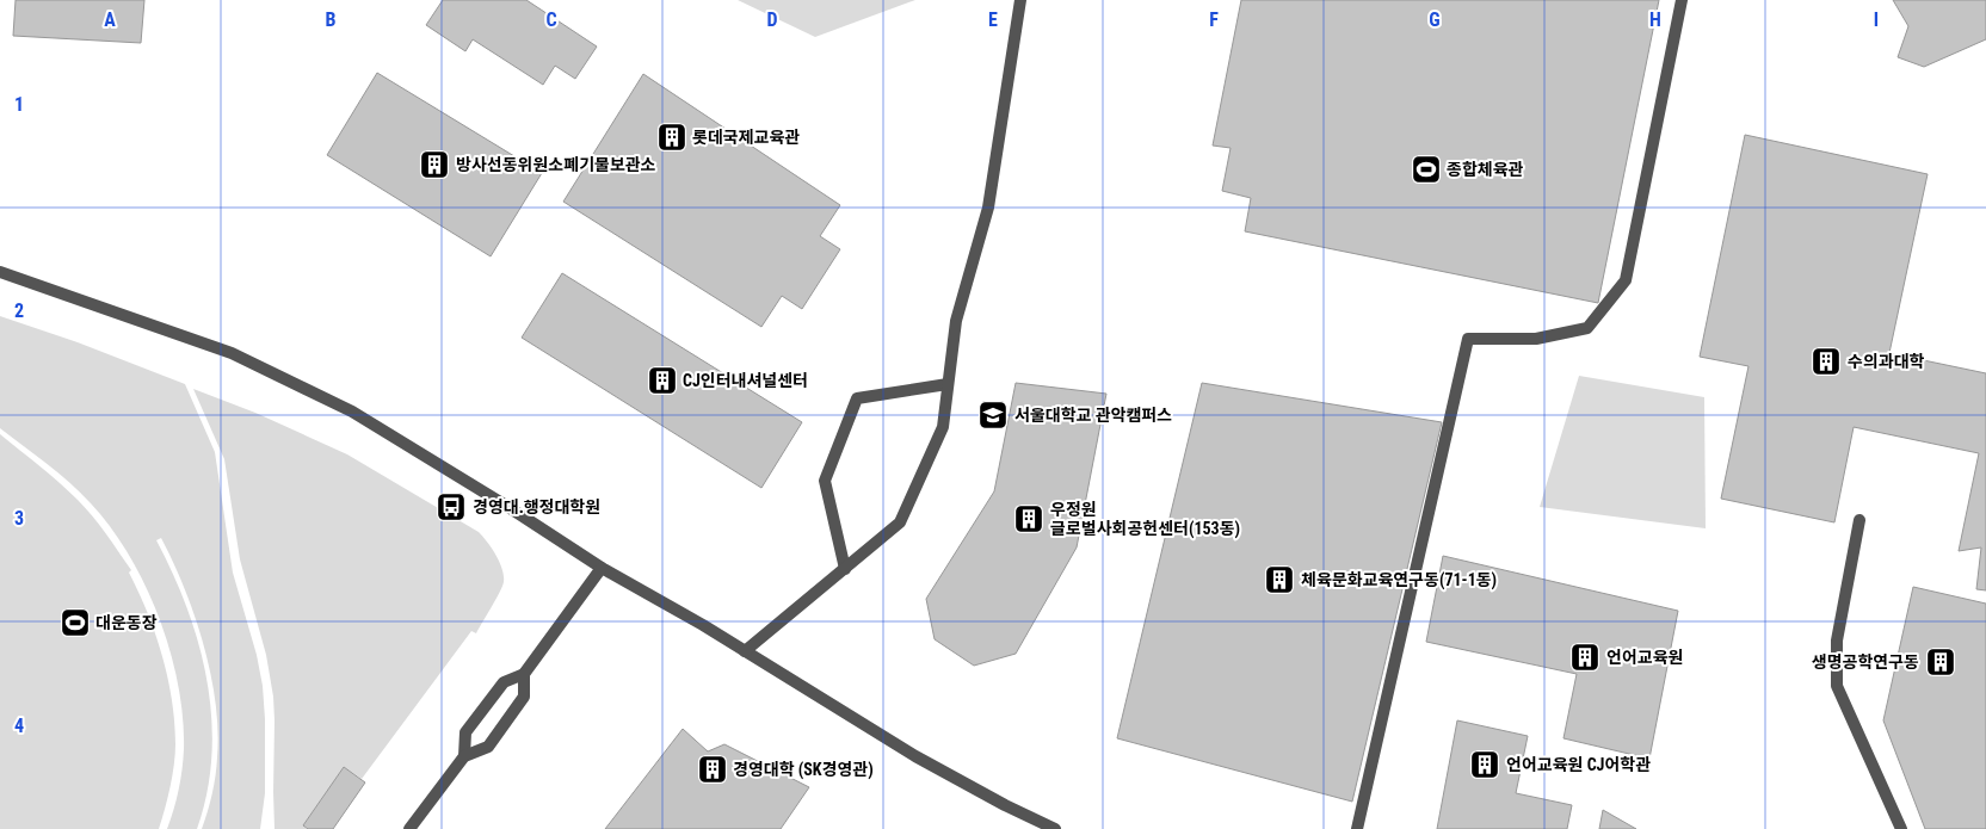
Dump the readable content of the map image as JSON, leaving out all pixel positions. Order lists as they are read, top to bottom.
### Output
{
  "places": {
    "building": [
      "롯데국제교육관",
      "방사선동위원소폐기물보관소",
      "수의과대학",
      "CJ인터내셔널센터",
      "우정원 글로벌사회공헌센터(153동)",
      "체육문화교육연구동(71-1동)",
      "언어교육원",
      "생명공학연구동",
      "언어교육원 CJ어학관",
      "경영대학 (SK경영관)"
    ],
    "sports": ["종합체육관", "대운동장"],
    "school or university": ["서울대학교 관악캠퍼스"],
    "bus stop": ["경영대.행정대학원"]
  },
  "grid": {
    "columns": [
      "A",
      "B",
      "C",
      "D",
      "E",
      "F",
      "G",
      "H",
      "I"
    ],
    "rows": [
      "1",
      "2",
      "3",
      "4"
    ]
  }
}
